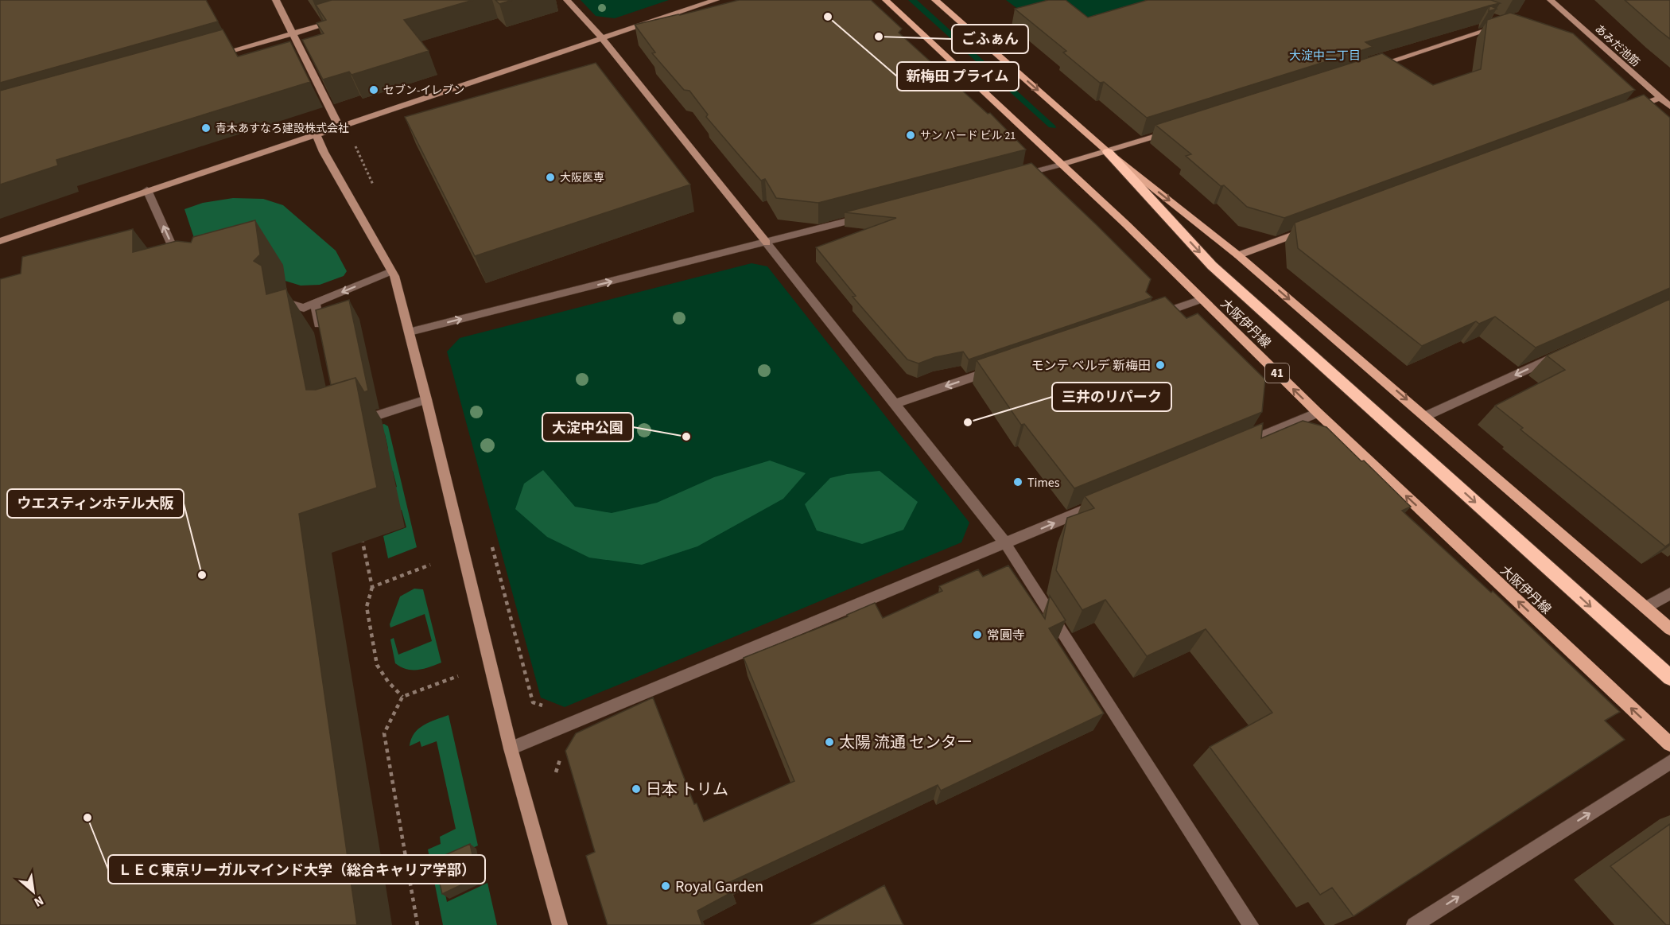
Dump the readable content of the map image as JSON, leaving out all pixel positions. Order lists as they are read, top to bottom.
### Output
{
  "streets": {
    "main road": ["大阪伊丹線", "41"],
    "street": ["あみだ池筋"]
  },
  "districts": ["大淀中二丁目"],
  "places": [
    "新梅田 プライム",
    "ごふぁん",
    "セブン-イレブン",
    "青木あすなろ建設株式会社",
    "サン バード ビル 21",
    "大阪医専",
    "モンテ ベルデ 新梅田",
    "三井のリパーク",
    "大淀中公園",
    "Times",
    "ウエスティンホテル大阪",
    "常圓寺",
    "太陽 流通 センター",
    "日本 トリム",
    "ＬＥＣ東京リーガルマインド大学（総合キャリア学部）",
    "Royal Garden"
  ],
  "north": "bottom right"
}
